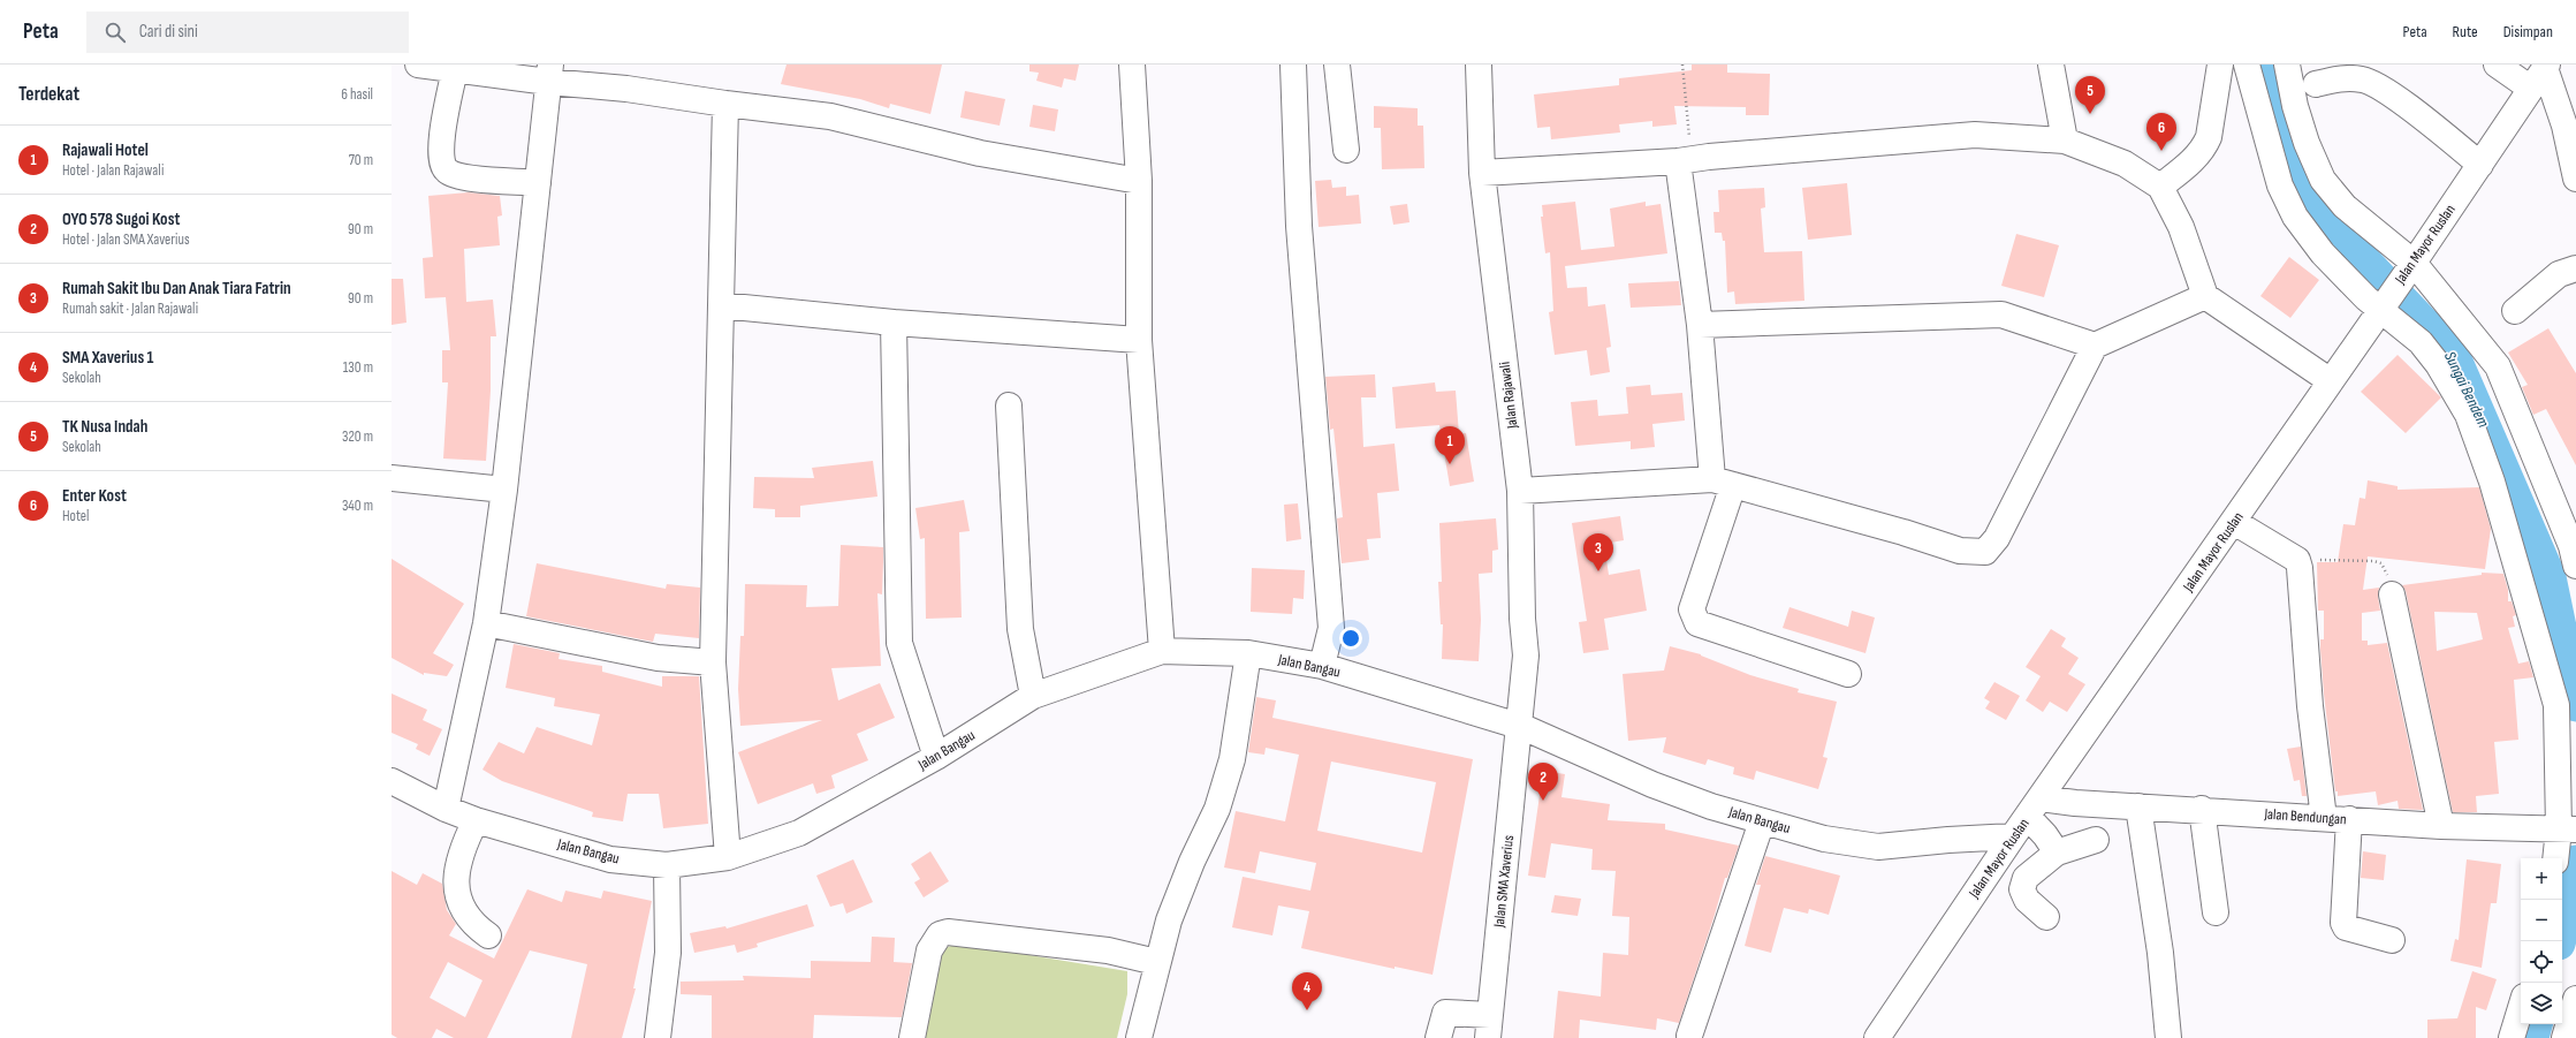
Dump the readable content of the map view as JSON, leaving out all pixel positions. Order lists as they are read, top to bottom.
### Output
{
  "streets": {
    "street": [
      "Jalan Mayor Ruslan",
      "Jalan Rajawali",
      "Jalan Bangau",
      "Jalan Bendungan",
      "Jalan SMA Xaverius"
    ]
  },
  "crossings": [
    ["Jalan Mayor Ruslan", "Jalan Bangau"],
    ["Jalan Mayor Ruslan", "Jalan Bendungan"],
    ["Jalan Rajawali", "Jalan Bangau"],
    ["Jalan Rajawali", "Jalan SMA Xaverius"],
    ["Jalan Bangau", "Jalan SMA Xaverius"]
  ],
  "water": ["Sungai Bendem"],
  "page": {
    "header": "Peta",
    "search": "Cari di sini",
    "nav": ["Peta", "Rute", "Disimpan"],
    "heading": ["Terdekat", "6 hasil"],
    "pins": [
      "5",
      "6",
      "1",
      "3",
      "2",
      "4"
    ],
    "list": [
      {
        "mark": "1",
        "name": "Rajawali Hotel",
        "note": "Hotel · Jalan Rajawali",
        "value": "70 m"
      },
      {
        "mark": "2",
        "name": "OYO 578 Sugoi Kost",
        "note": "Hotel · Jalan SMA Xaverius",
        "value": "90 m"
      },
      {
        "mark": "3",
        "name": "Rumah Sakit Ibu Dan Anak Tiara Fatrin",
        "note": "Rumah sakit · Jalan Rajawali",
        "value": "90 m"
      },
      {
        "mark": "4",
        "name": "SMA Xaverius 1",
        "note": "Sekolah",
        "value": "130 m"
      },
      {
        "mark": "5",
        "name": "TK Nusa Indah",
        "note": "Sekolah",
        "value": "320 m"
      },
      {
        "mark": "6",
        "name": "Enter Kost",
        "note": "Hotel",
        "value": "340 m"
      }
    ],
    "map_buttons": ["+", "−"]
  }
}
